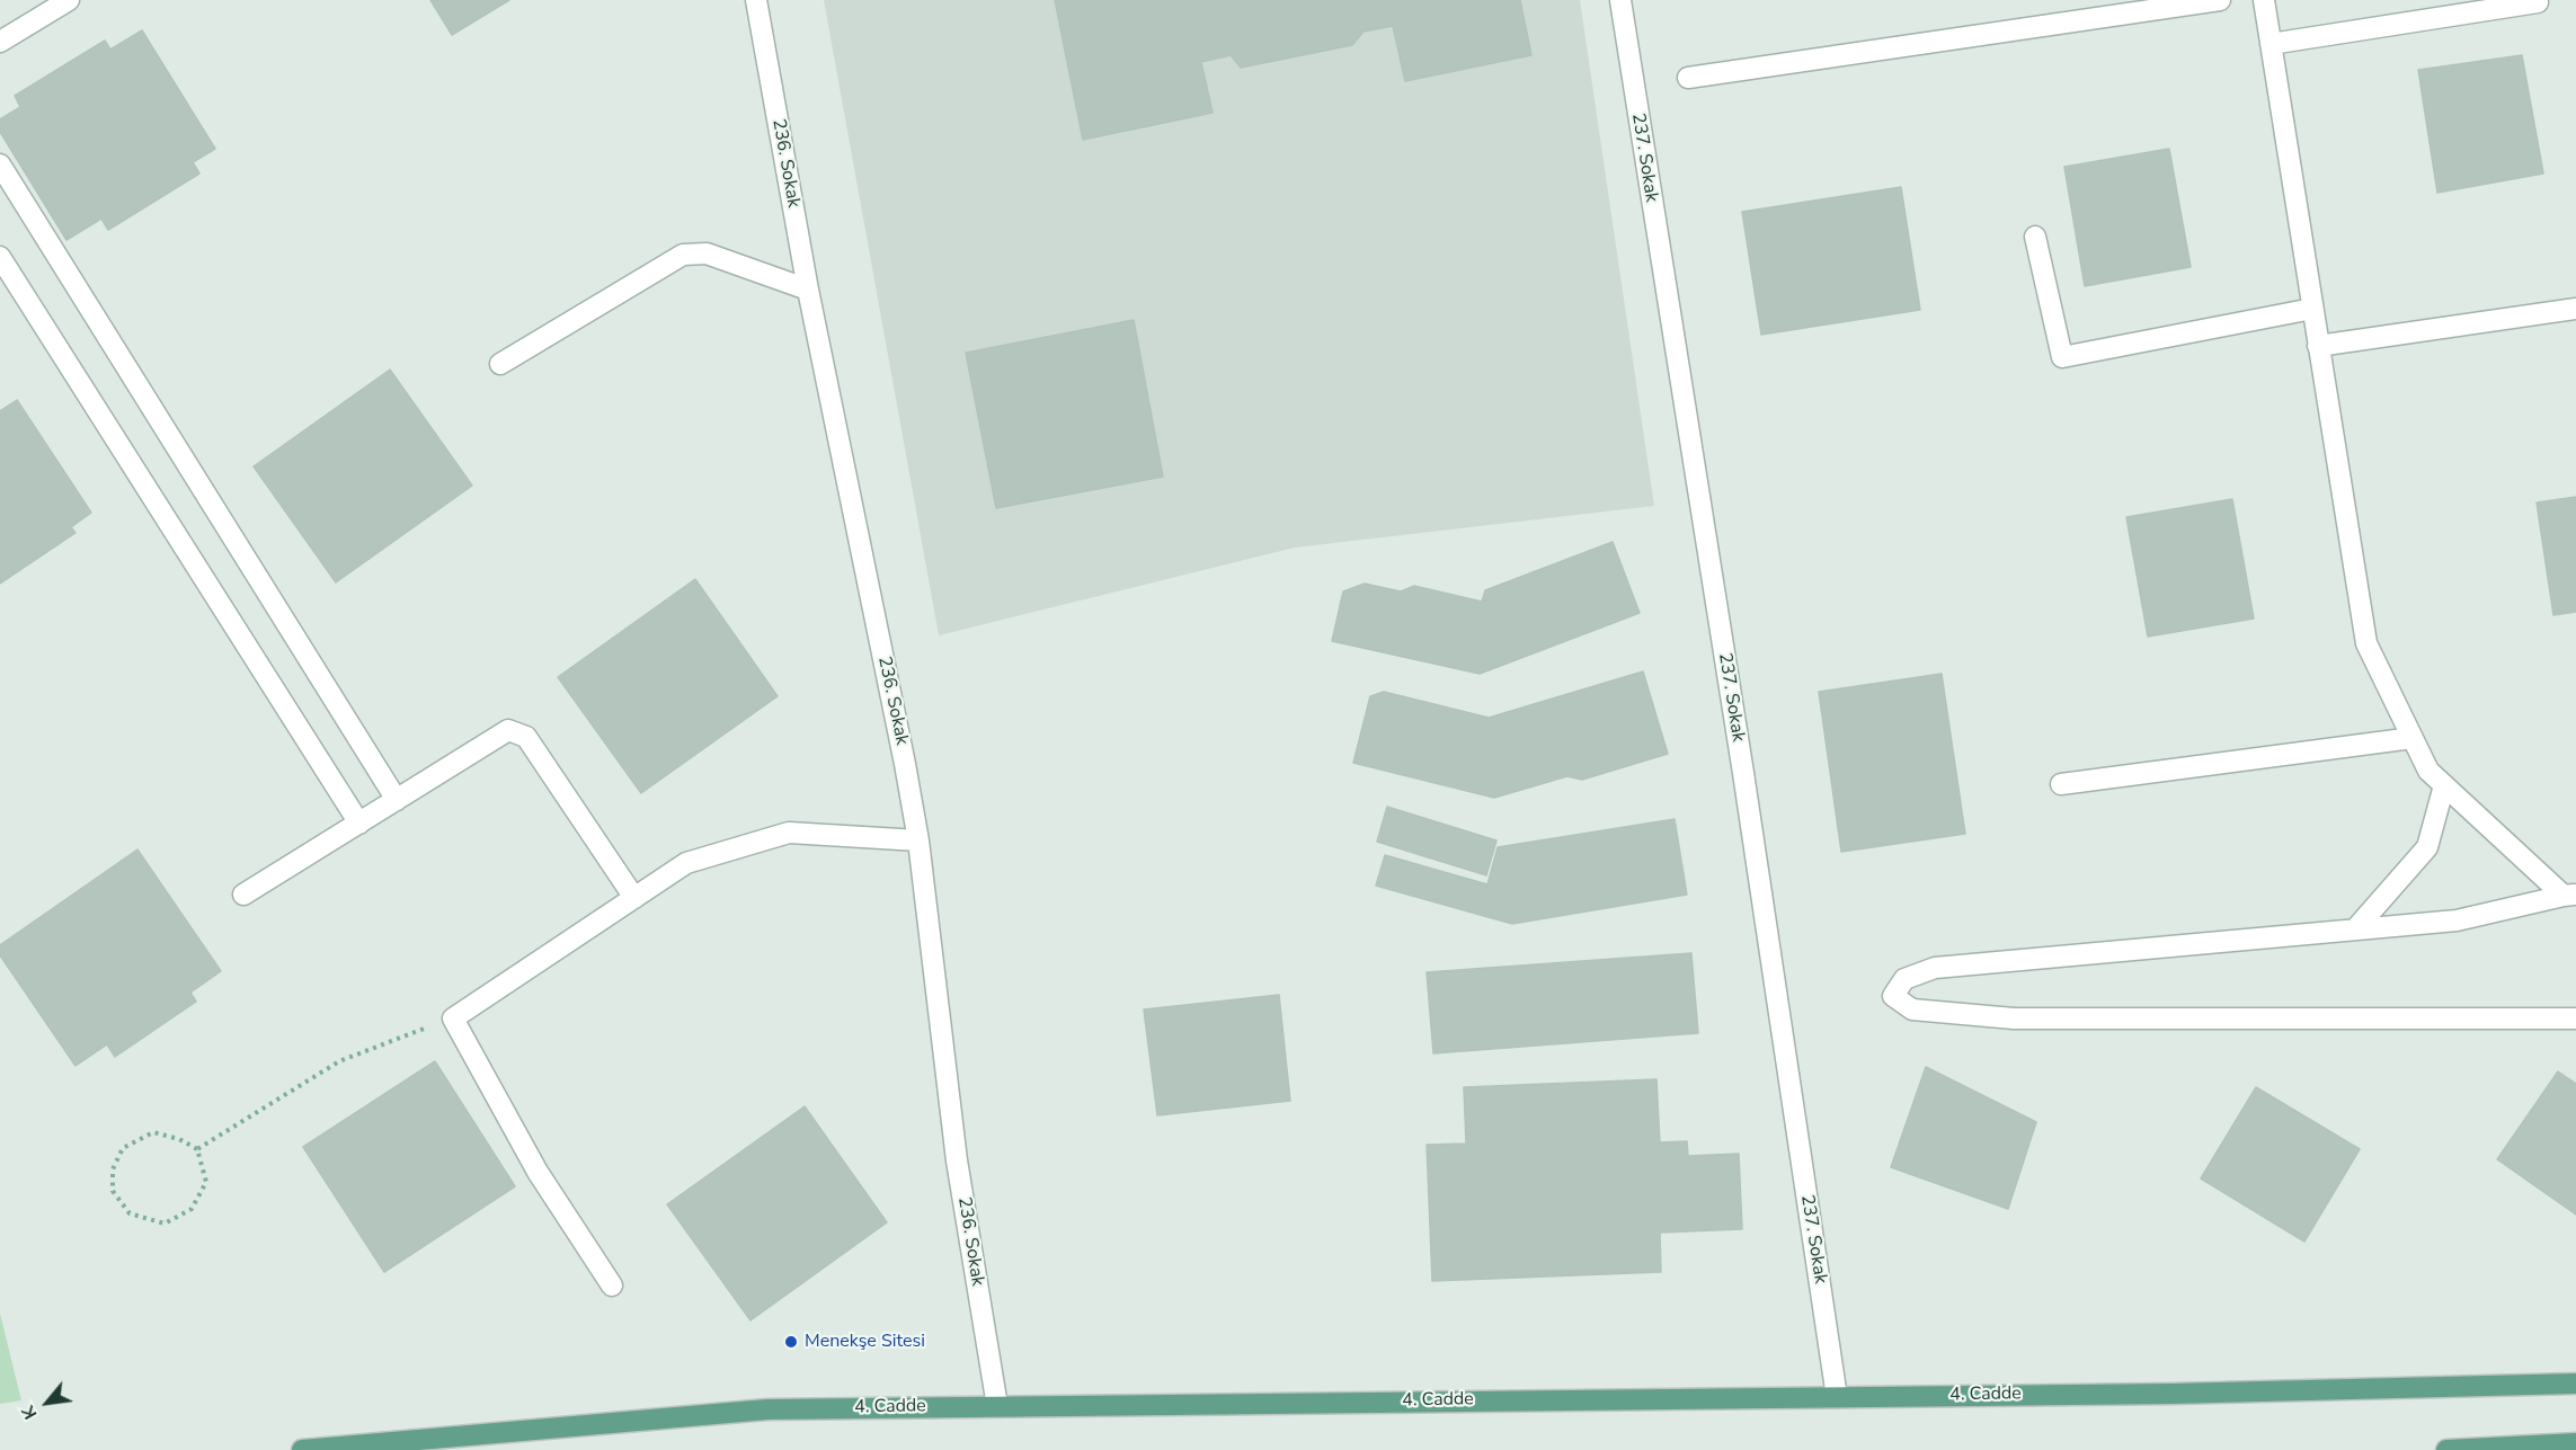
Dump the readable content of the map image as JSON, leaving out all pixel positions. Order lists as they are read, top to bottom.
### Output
{
  "streets": {
    "main road": ["4. Cadde"],
    "street": ["237. Sokak", "236. Sokak"]
  },
  "crossings": [
    ["237. Sokak", "4. Cadde"],
    ["236. Sokak", "4. Cadde"]
  ],
  "places": ["Menekşe Sitesi"],
  "north": "bottom left"
}
